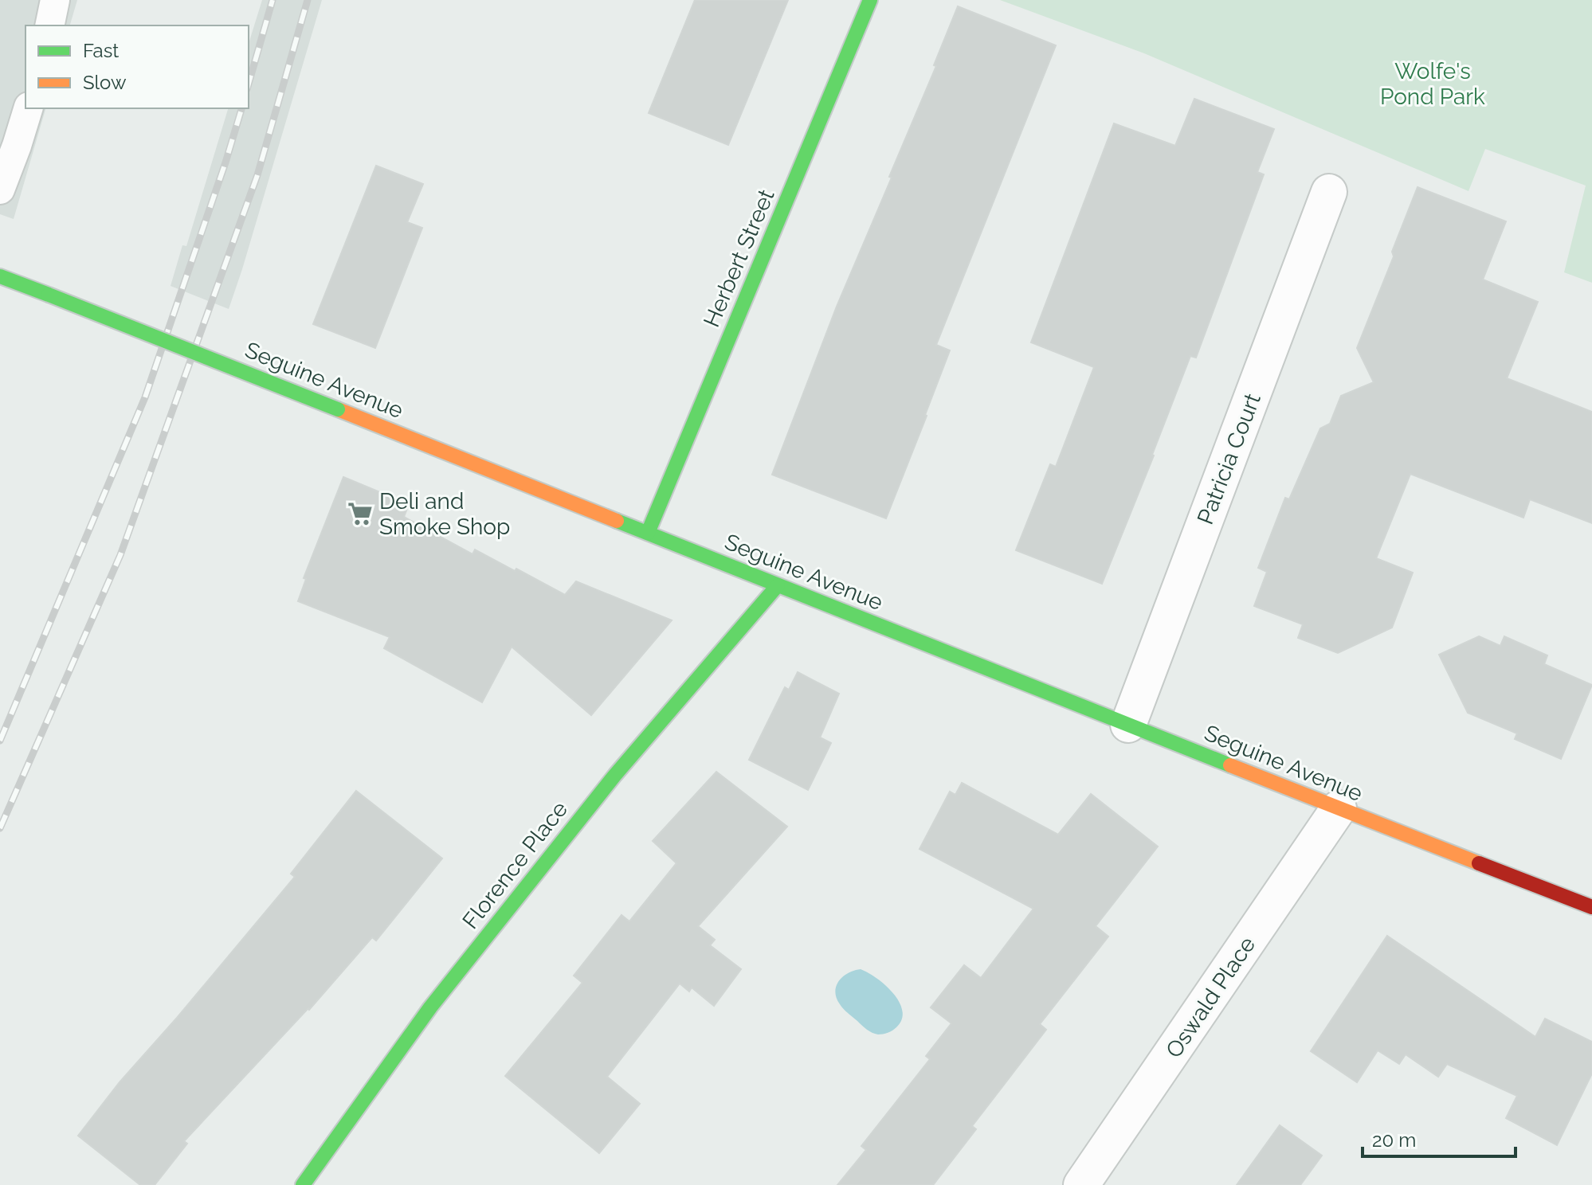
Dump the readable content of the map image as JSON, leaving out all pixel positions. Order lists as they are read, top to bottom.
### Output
{
  "streets": {
    "street": [
      "Herbert Street",
      "Seguine Avenue",
      "Patricia Court",
      "Florence Place",
      "Oswald Place"
    ]
  },
  "crossings": [
    ["Herbert Street", "Seguine Avenue"],
    ["Seguine Avenue", "Patricia Court"],
    ["Seguine Avenue", "Florence Place"],
    ["Seguine Avenue", "Oswald Place"]
  ],
  "parks": ["Wolfe's Pond Park"],
  "places": {
    "supermarket": ["Deli and Smoke Shop"]
  },
  "legend": ["Fast", "Slow"],
  "scale_bar": "20 m"
}
